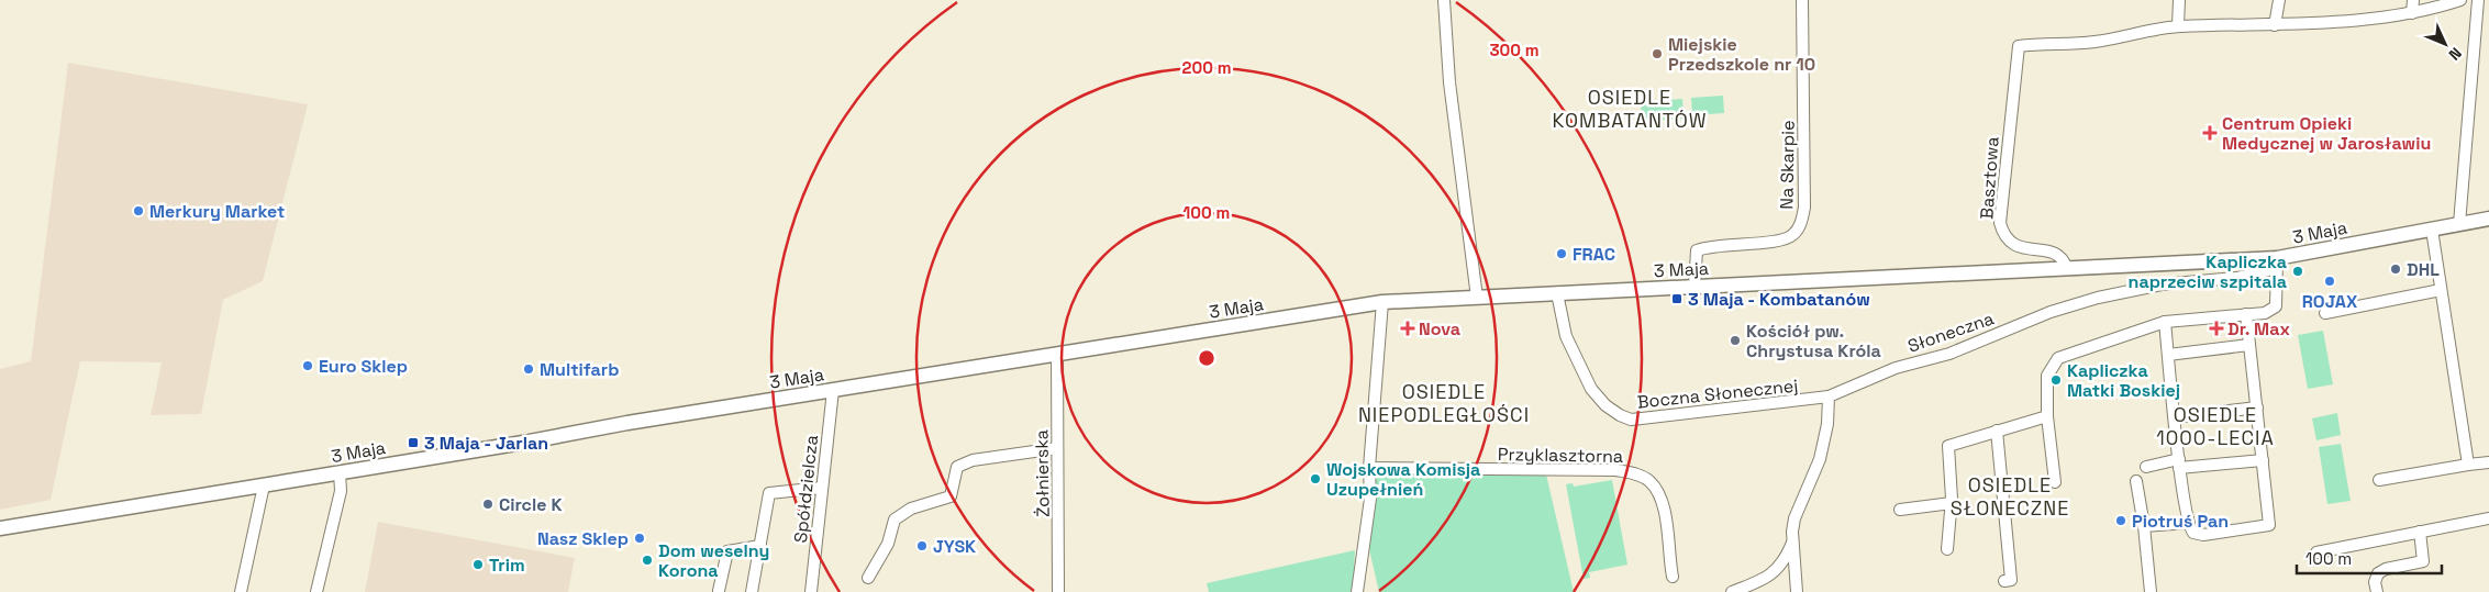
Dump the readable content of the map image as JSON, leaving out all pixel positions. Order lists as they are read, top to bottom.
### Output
{
  "streets": {
    "street": [
      "Na Skarpie",
      "Basztowa",
      "3 Maja",
      "Słoneczna",
      "Boczna Słonecznej",
      "Przyklasztorna",
      "Żołnierska",
      "Spółdzielcza"
    ]
  },
  "crossings": [
    ["Na Skarpie", "3 Maja"],
    ["Basztowa", "3 Maja"],
    ["3 Maja", "Słoneczna"],
    ["3 Maja", "Boczna Słonecznej"],
    ["3 Maja", "Żołnierska"],
    ["3 Maja", "Spółdzielcza"],
    ["Słoneczna", "Boczna Słonecznej"]
  ],
  "districts": [
    "OSIEDLE KOMBATANTÓW",
    "OSIEDLE NIEPODLEGŁOŚCI",
    "OSIEDLE 1000-LECIA",
    "OSIEDLE SŁONECZNE"
  ],
  "places": {
    "other": [
      "Miejskie Przedszkole nr 10",
      "Merkury Market",
      "FRAC",
      "DHL",
      "Kapliczka naprzeciw szpitala",
      "ROJAX",
      "Kościół pw. Chrystusa Króla",
      "Euro Sklep",
      "Multifarb",
      "Kapliczka Matki Boskiej",
      "Wojskowa Komisja Uzupełnień",
      "Circle K",
      "Piotruś Pan",
      "Nasz Sklep",
      "JYSK",
      "Dom weselny Korona",
      "Trim"
    ],
    "health": ["Centrum Opieki Medycznej w Jarosławiu", "Nova", "Dr. Max"],
    "transit": ["3 Maja - Kombatanów", "3 Maja - Jarlan"]
  },
  "scale_bar": "100 m",
  "north": "bottom right",
  "rings": ["300 m", "200 m", "100 m"]
}
